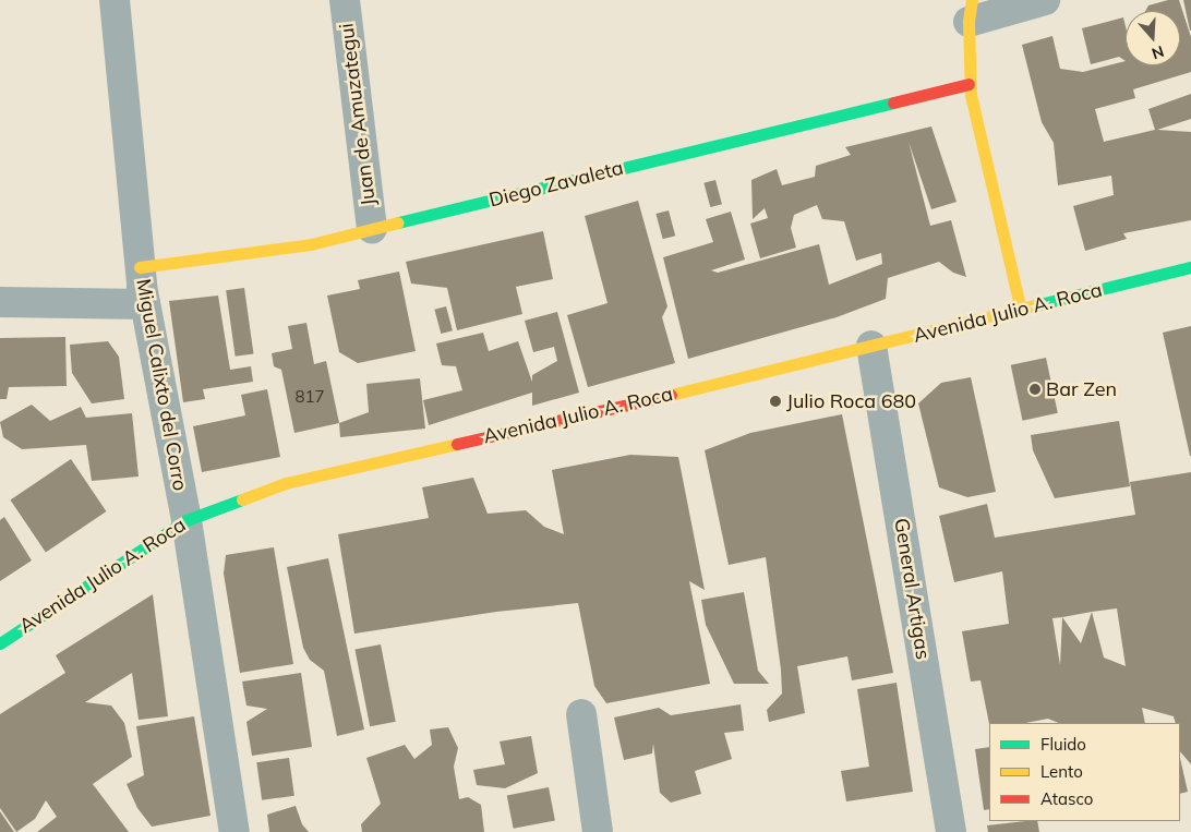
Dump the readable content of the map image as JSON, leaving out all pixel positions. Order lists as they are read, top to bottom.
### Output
{
  "streets": {
    "main road": ["Diego Zavaleta", "Avenida Julio A. Roca"],
    "street": ["Juan de Amuzategui", "Miguel Calixto del Corro", "General Artigas"]
  },
  "crossings": [
    ["Juan de Amuzategui", "Diego Zavaleta"],
    ["Diego Zavaleta", "Miguel Calixto del Corro"],
    ["Avenida Julio A. Roca", "Miguel Calixto del Corro"],
    ["Avenida Julio A. Roca", "General Artigas"]
  ],
  "places": ["Bar Zen", "Julio Roca 680"],
  "house_numbers": ["817"],
  "legend": ["Fluido", "Lento", "Atasco"],
  "north": "bottom"
}
